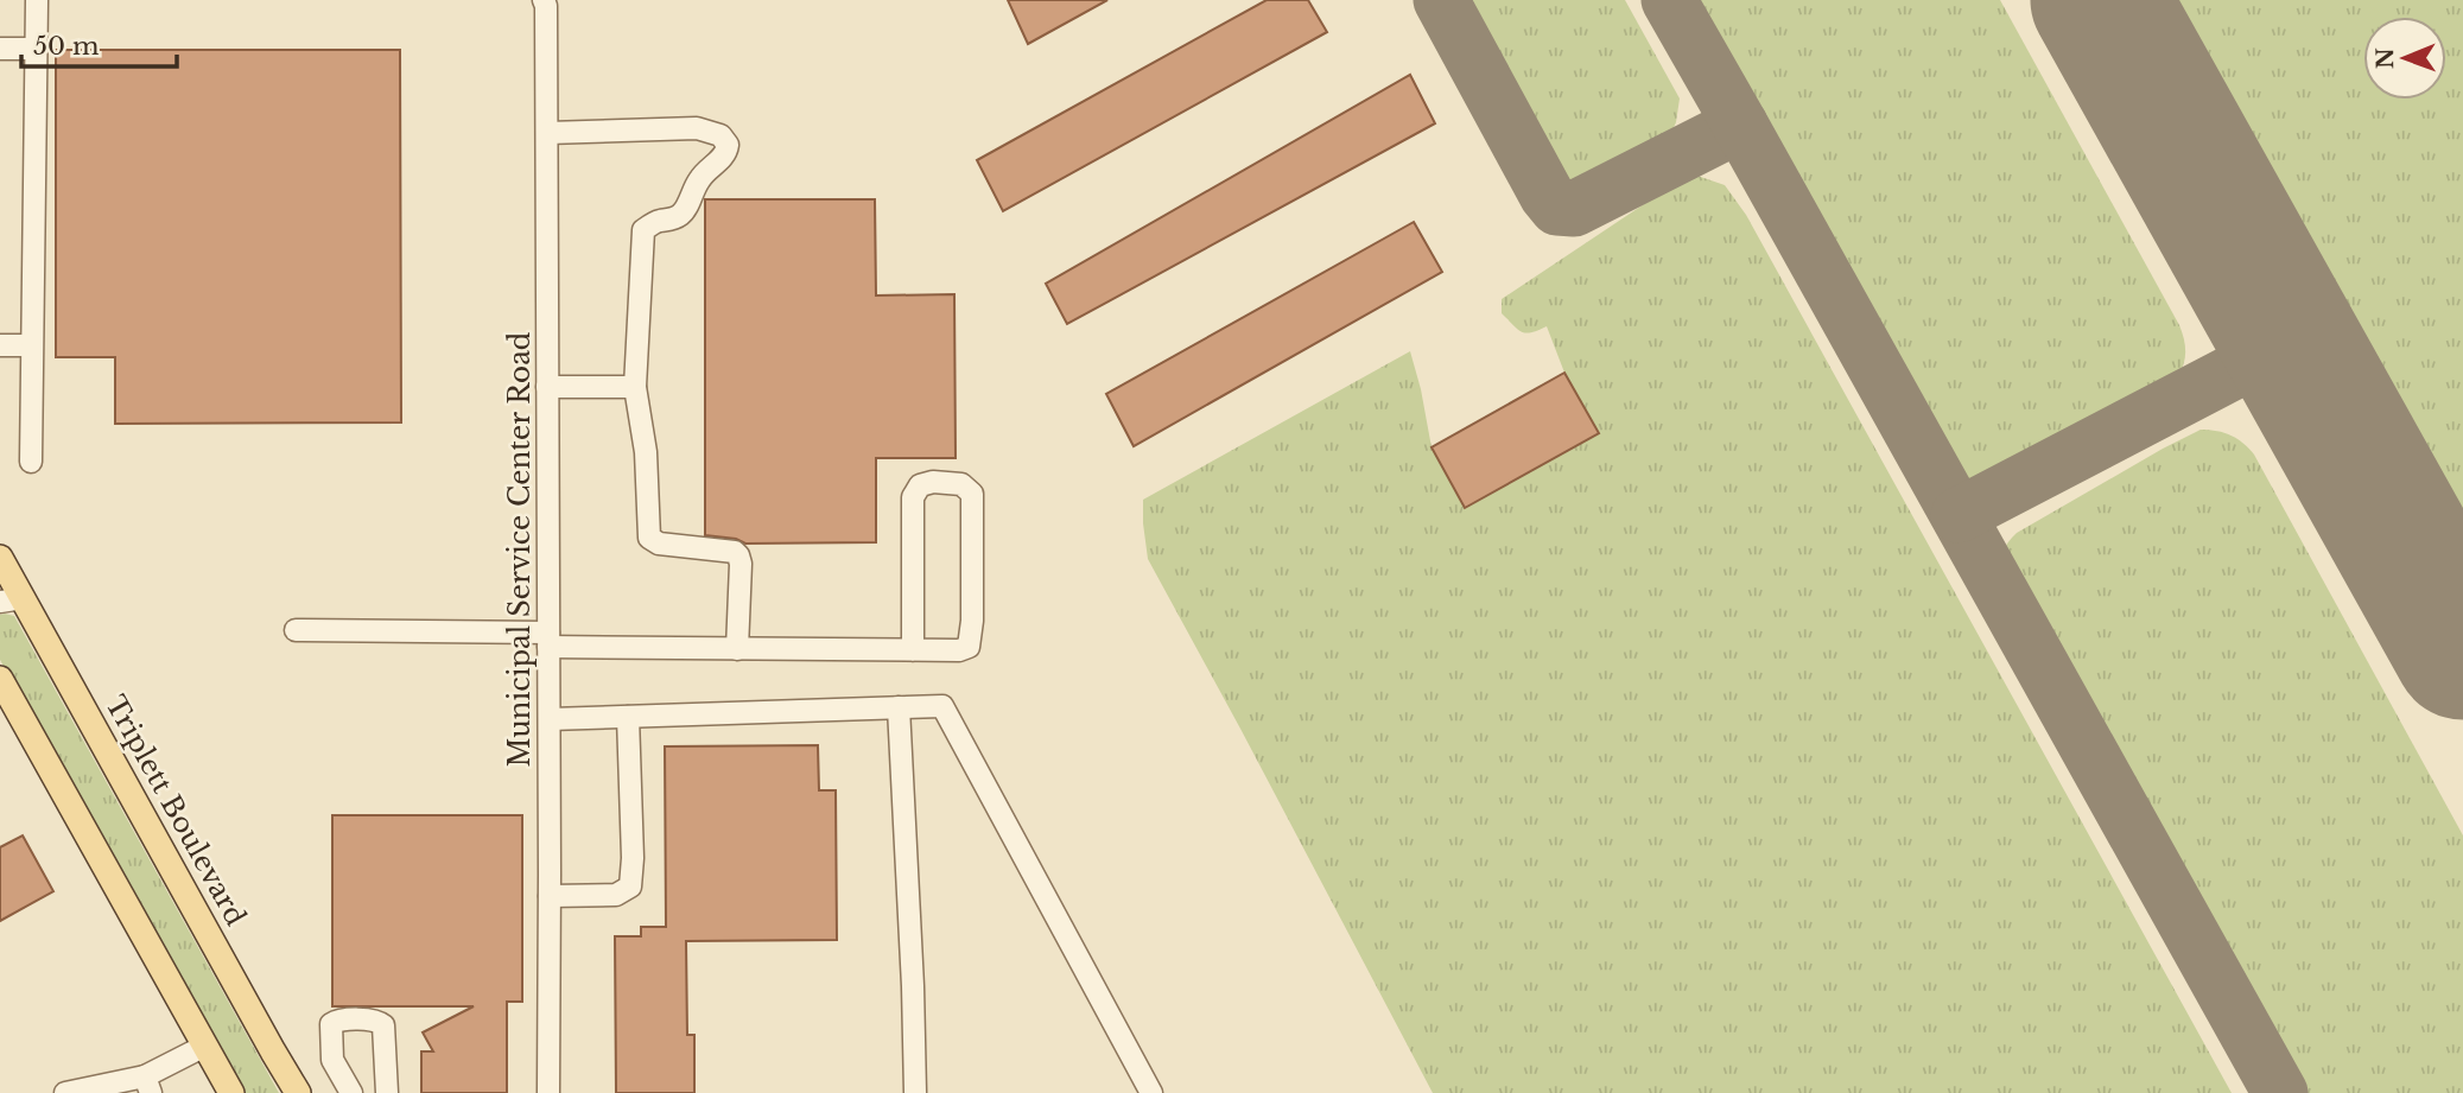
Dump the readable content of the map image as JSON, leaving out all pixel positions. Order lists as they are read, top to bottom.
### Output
{
  "streets": {
    "main road": ["Triplett Boulevard"],
    "street": ["Municipal Service Center Road"]
  },
  "scale_bar": "50 m",
  "north": "left"
}
